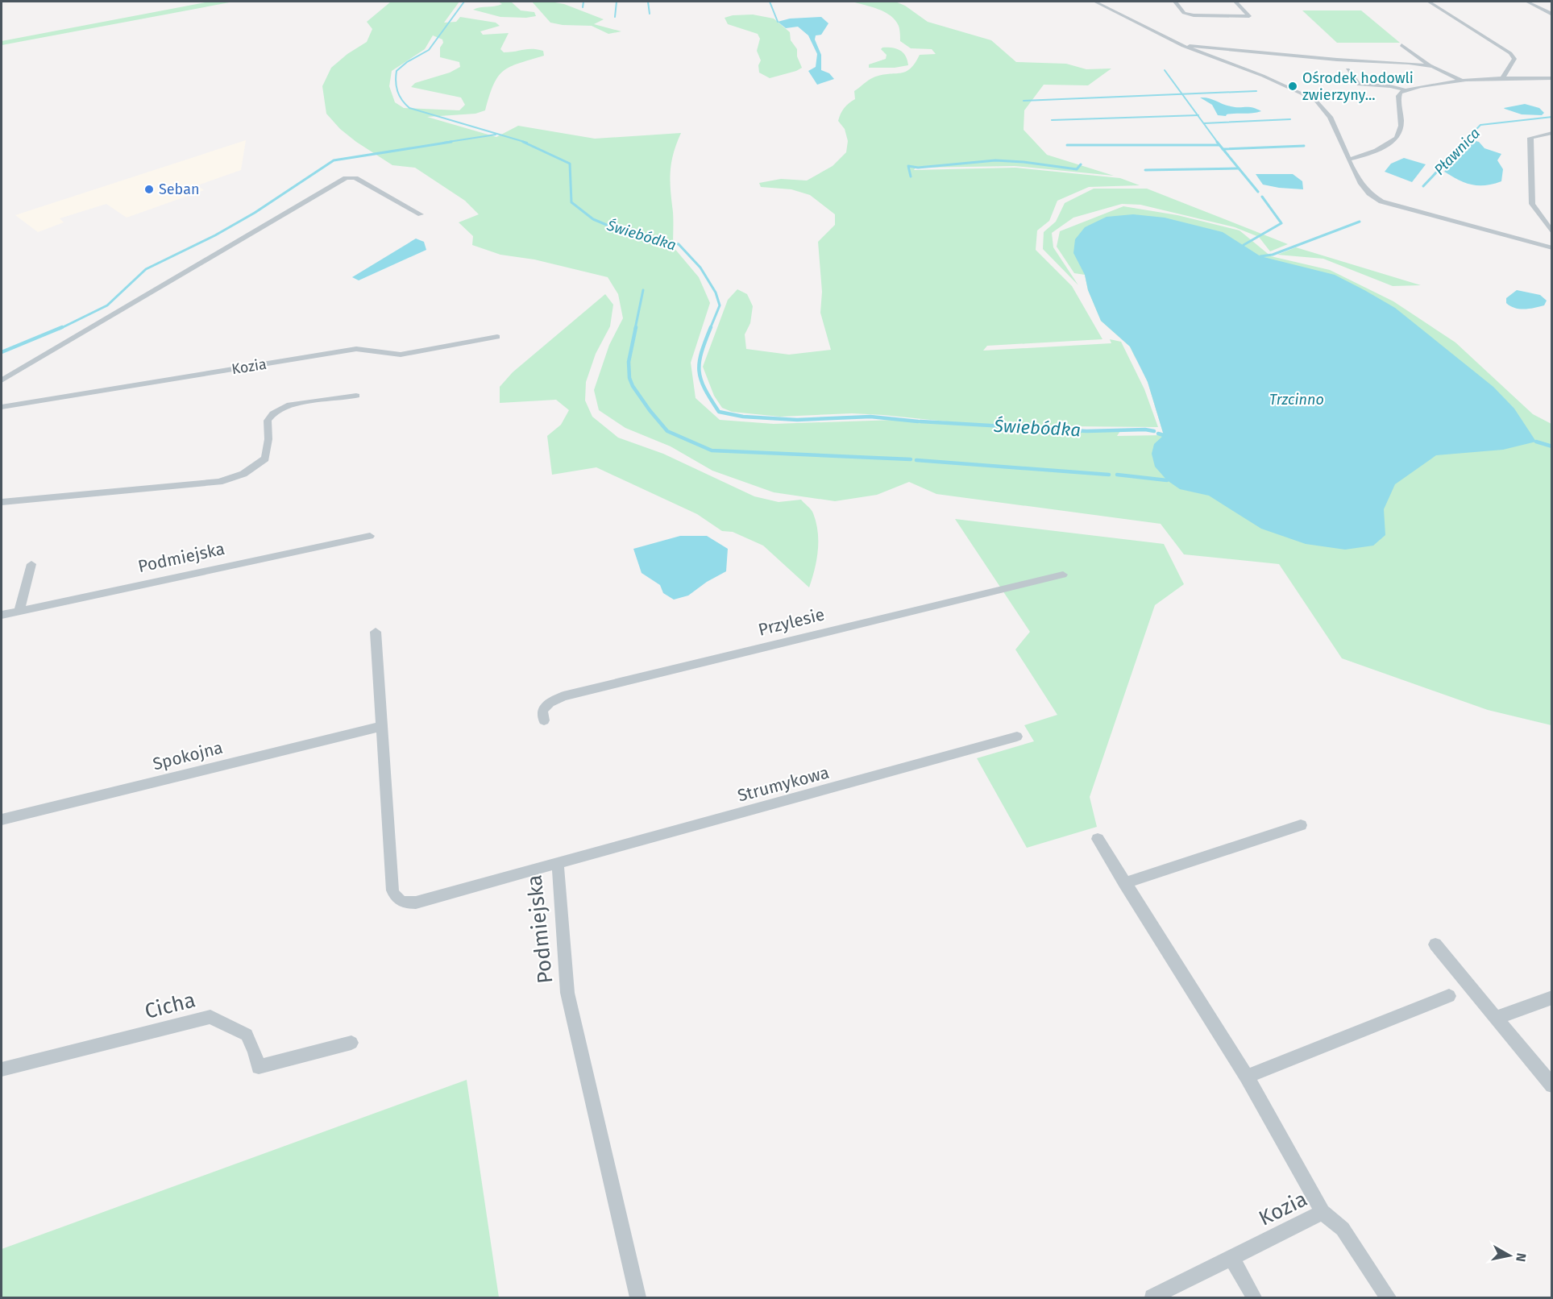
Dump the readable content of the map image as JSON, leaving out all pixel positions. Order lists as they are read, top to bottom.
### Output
{
  "streets": {
    "street": [
      "Kozia",
      "Podmiejska",
      "Przylesie",
      "Spokojna",
      "Strumykowa",
      "Cicha"
    ]
  },
  "crossings": [
    ["Podmiejska", "Spokojna"],
    ["Podmiejska", "Strumykowa"]
  ],
  "water": ["Pławnica", "Świebódka", "Trzcinno"],
  "places": ["Ośrodek hodowli zwierzyny...", "Seban"],
  "north": "right"
}
